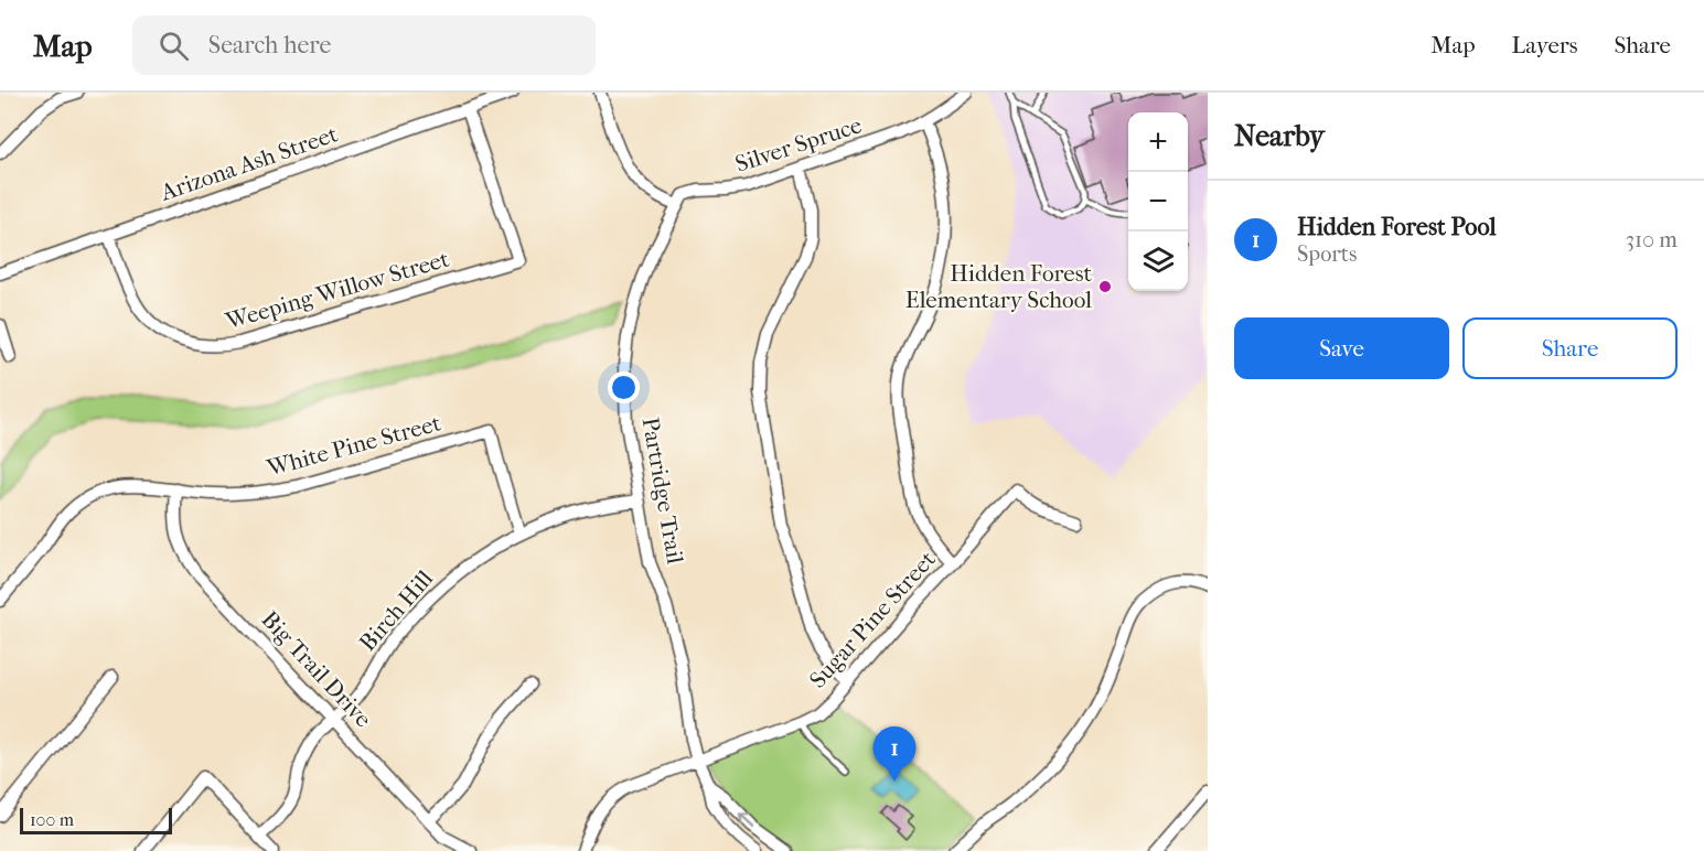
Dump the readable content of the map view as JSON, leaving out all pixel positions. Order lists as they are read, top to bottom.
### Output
{
  "streets": {
    "street": [
      "Silver Spruce",
      "Arizona Ash Street",
      "Weeping Willow Street",
      "White Pine Street",
      "Partridge Trail",
      "Birch Hill",
      "Sugar Pine Street",
      "Big Trail Drive"
    ]
  },
  "crossings": [
    ["Silver Spruce", "Partridge Trail"],
    ["Arizona Ash Street", "Weeping Willow Street"],
    ["White Pine Street", "Birch Hill"],
    ["White Pine Street", "Big Trail Drive"],
    ["Partridge Trail", "Birch Hill"],
    ["Partridge Trail", "Sugar Pine Street"],
    ["Birch Hill", "Big Trail Drive"]
  ],
  "places": ["Hidden Forest Elementary School"],
  "scale_bar": "100 m",
  "page": {
    "header": "Map",
    "search": "Search here",
    "nav": ["Map", "Layers", "Share"],
    "heading": "Nearby",
    "map_buttons": ["+", "−"],
    "list": [
      {
        "mark": "1",
        "name": "Hidden Forest Pool",
        "note": "Sports",
        "value": "310 m"
      }
    ],
    "buttons": ["Save", "Share"],
    "pins": "1",
    "scale": "100 m"
  }
}
